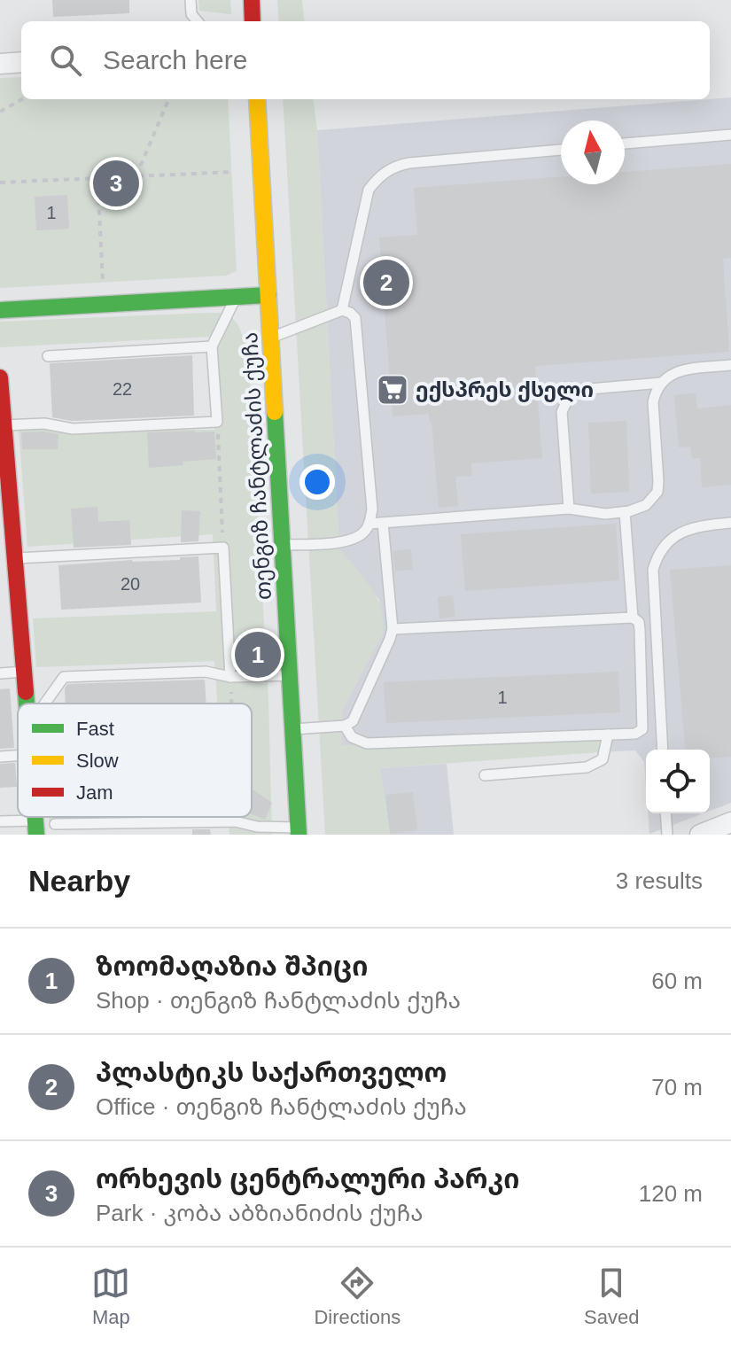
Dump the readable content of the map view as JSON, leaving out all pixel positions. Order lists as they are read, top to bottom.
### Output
{
  "streets": {
    "street": ["თენგიზ ჩანტლაძის ქუჩა"]
  },
  "places": {
    "supermarket": ["ექსპრეს ქსელი"]
  },
  "house_numbers": [
    "1",
    "22",
    "20",
    "1"
  ],
  "legend": ["Fast", "Slow", "Jam"],
  "north": "top",
  "page": {
    "search": "Search here",
    "pins": ["3", "2", "1"],
    "heading": ["Nearby", "3 results"],
    "list": [
      {
        "mark": "1",
        "name": "ზოომაღაზია შპიცი",
        "note": "Shop · თენგიზ ჩანტლაძის ქუჩა",
        "value": "60 m"
      },
      {
        "mark": "2",
        "name": "პლასტიკს საქართველო",
        "note": "Office · თენგიზ ჩანტლაძის ქუჩა",
        "value": "70 m"
      },
      {
        "mark": "3",
        "name": "ორხევის ცენტრალური პარკი",
        "note": "Park · კობა აბზიანიძის ქუჩა",
        "value": "120 m"
      }
    ],
    "nav": ["Map", "Directions", "Saved"]
  }
}
